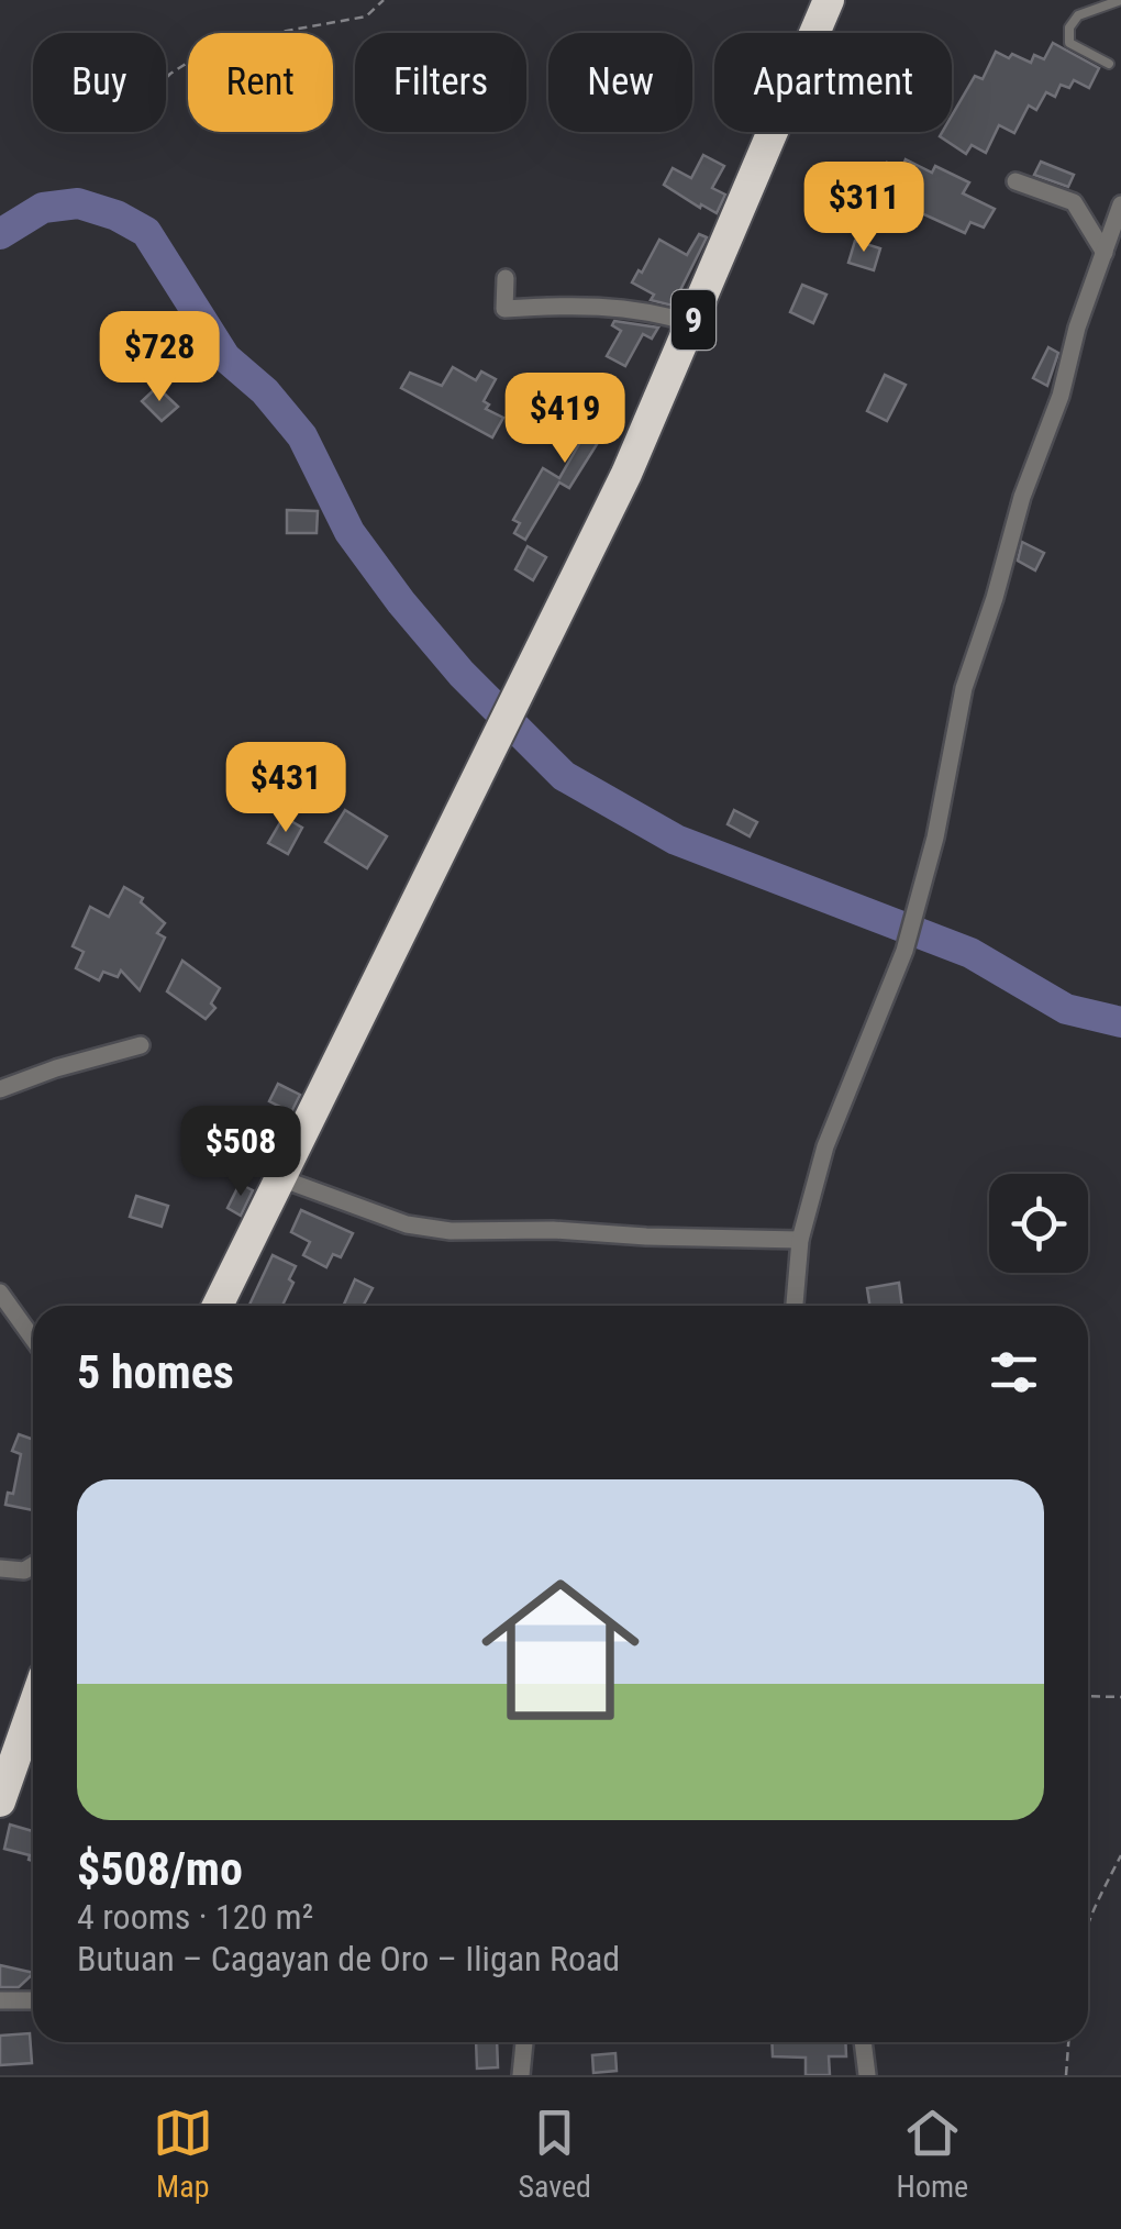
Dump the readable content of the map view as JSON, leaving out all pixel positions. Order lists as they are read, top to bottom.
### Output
{
  "streets": {
    "highway": ["9"]
  },
  "page": {
    "chip": [
      "Buy",
      "Rent",
      "Filters",
      "New",
      "Apartment"
    ],
    "price": [
      "$311",
      "$728",
      "$419",
      "$431",
      "$508"
    ],
    "heading": "5 homes",
    "list": [
      {
        "name": "$508/mo",
        "note": "4 rooms · 120 m² · Butuan – Cagayan de Oro – Iligan Road"
      }
    ],
    "tabs": ["Map", "Saved", "Home"]
  }
}
